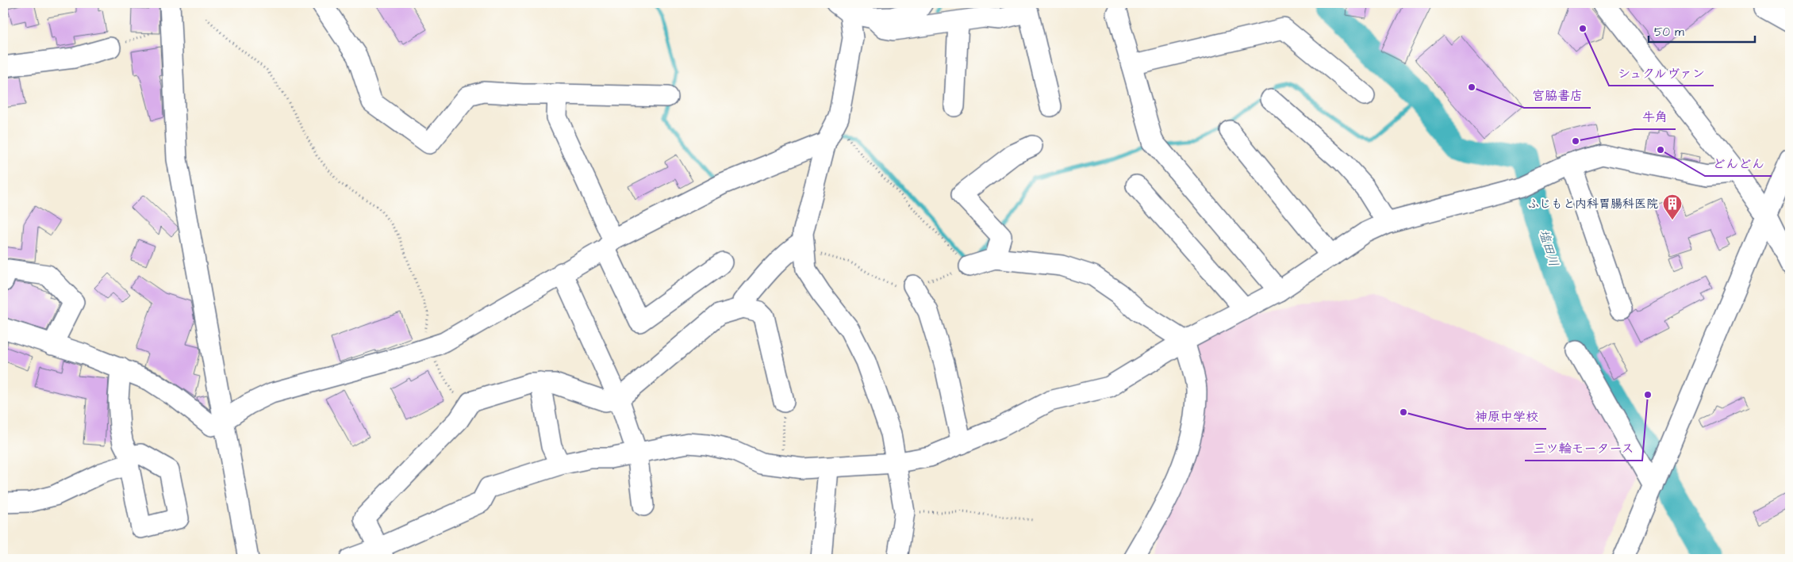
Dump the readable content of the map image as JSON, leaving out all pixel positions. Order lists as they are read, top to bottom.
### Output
{
  "water": ["塩田川"],
  "places": {
    "other": [
      "シュクルヴァン",
      "宮脇書店",
      "牛角",
      "どんどん",
      "三ツ輪モータース",
      "神原中学校"
    ],
    "building": ["ふじもと内科胃腸科医院"]
  },
  "scale_bar": "50 m"
}
